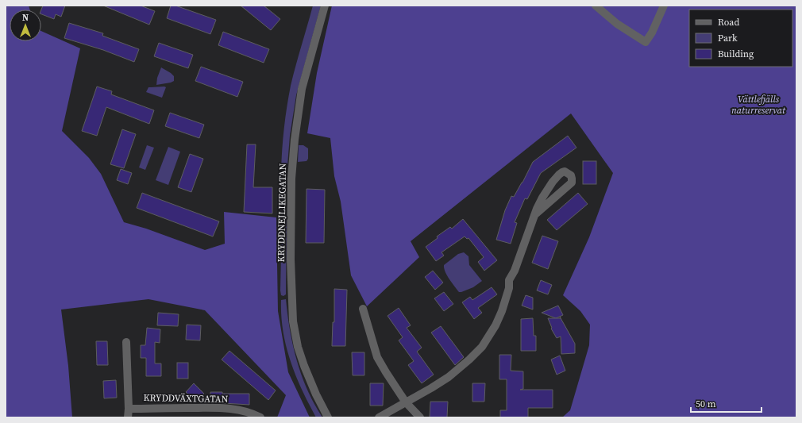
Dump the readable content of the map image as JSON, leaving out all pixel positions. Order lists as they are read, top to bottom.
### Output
{
  "streets": {
    "street": ["KRYDDNEJLIKEGATAN", "KRYDDVÄXTGATAN"]
  },
  "parks": ["Vättlefjälls naturreservat"],
  "legend": ["Road", "Park", "Building"],
  "scale_bar": "50 m",
  "north": "top"
}
